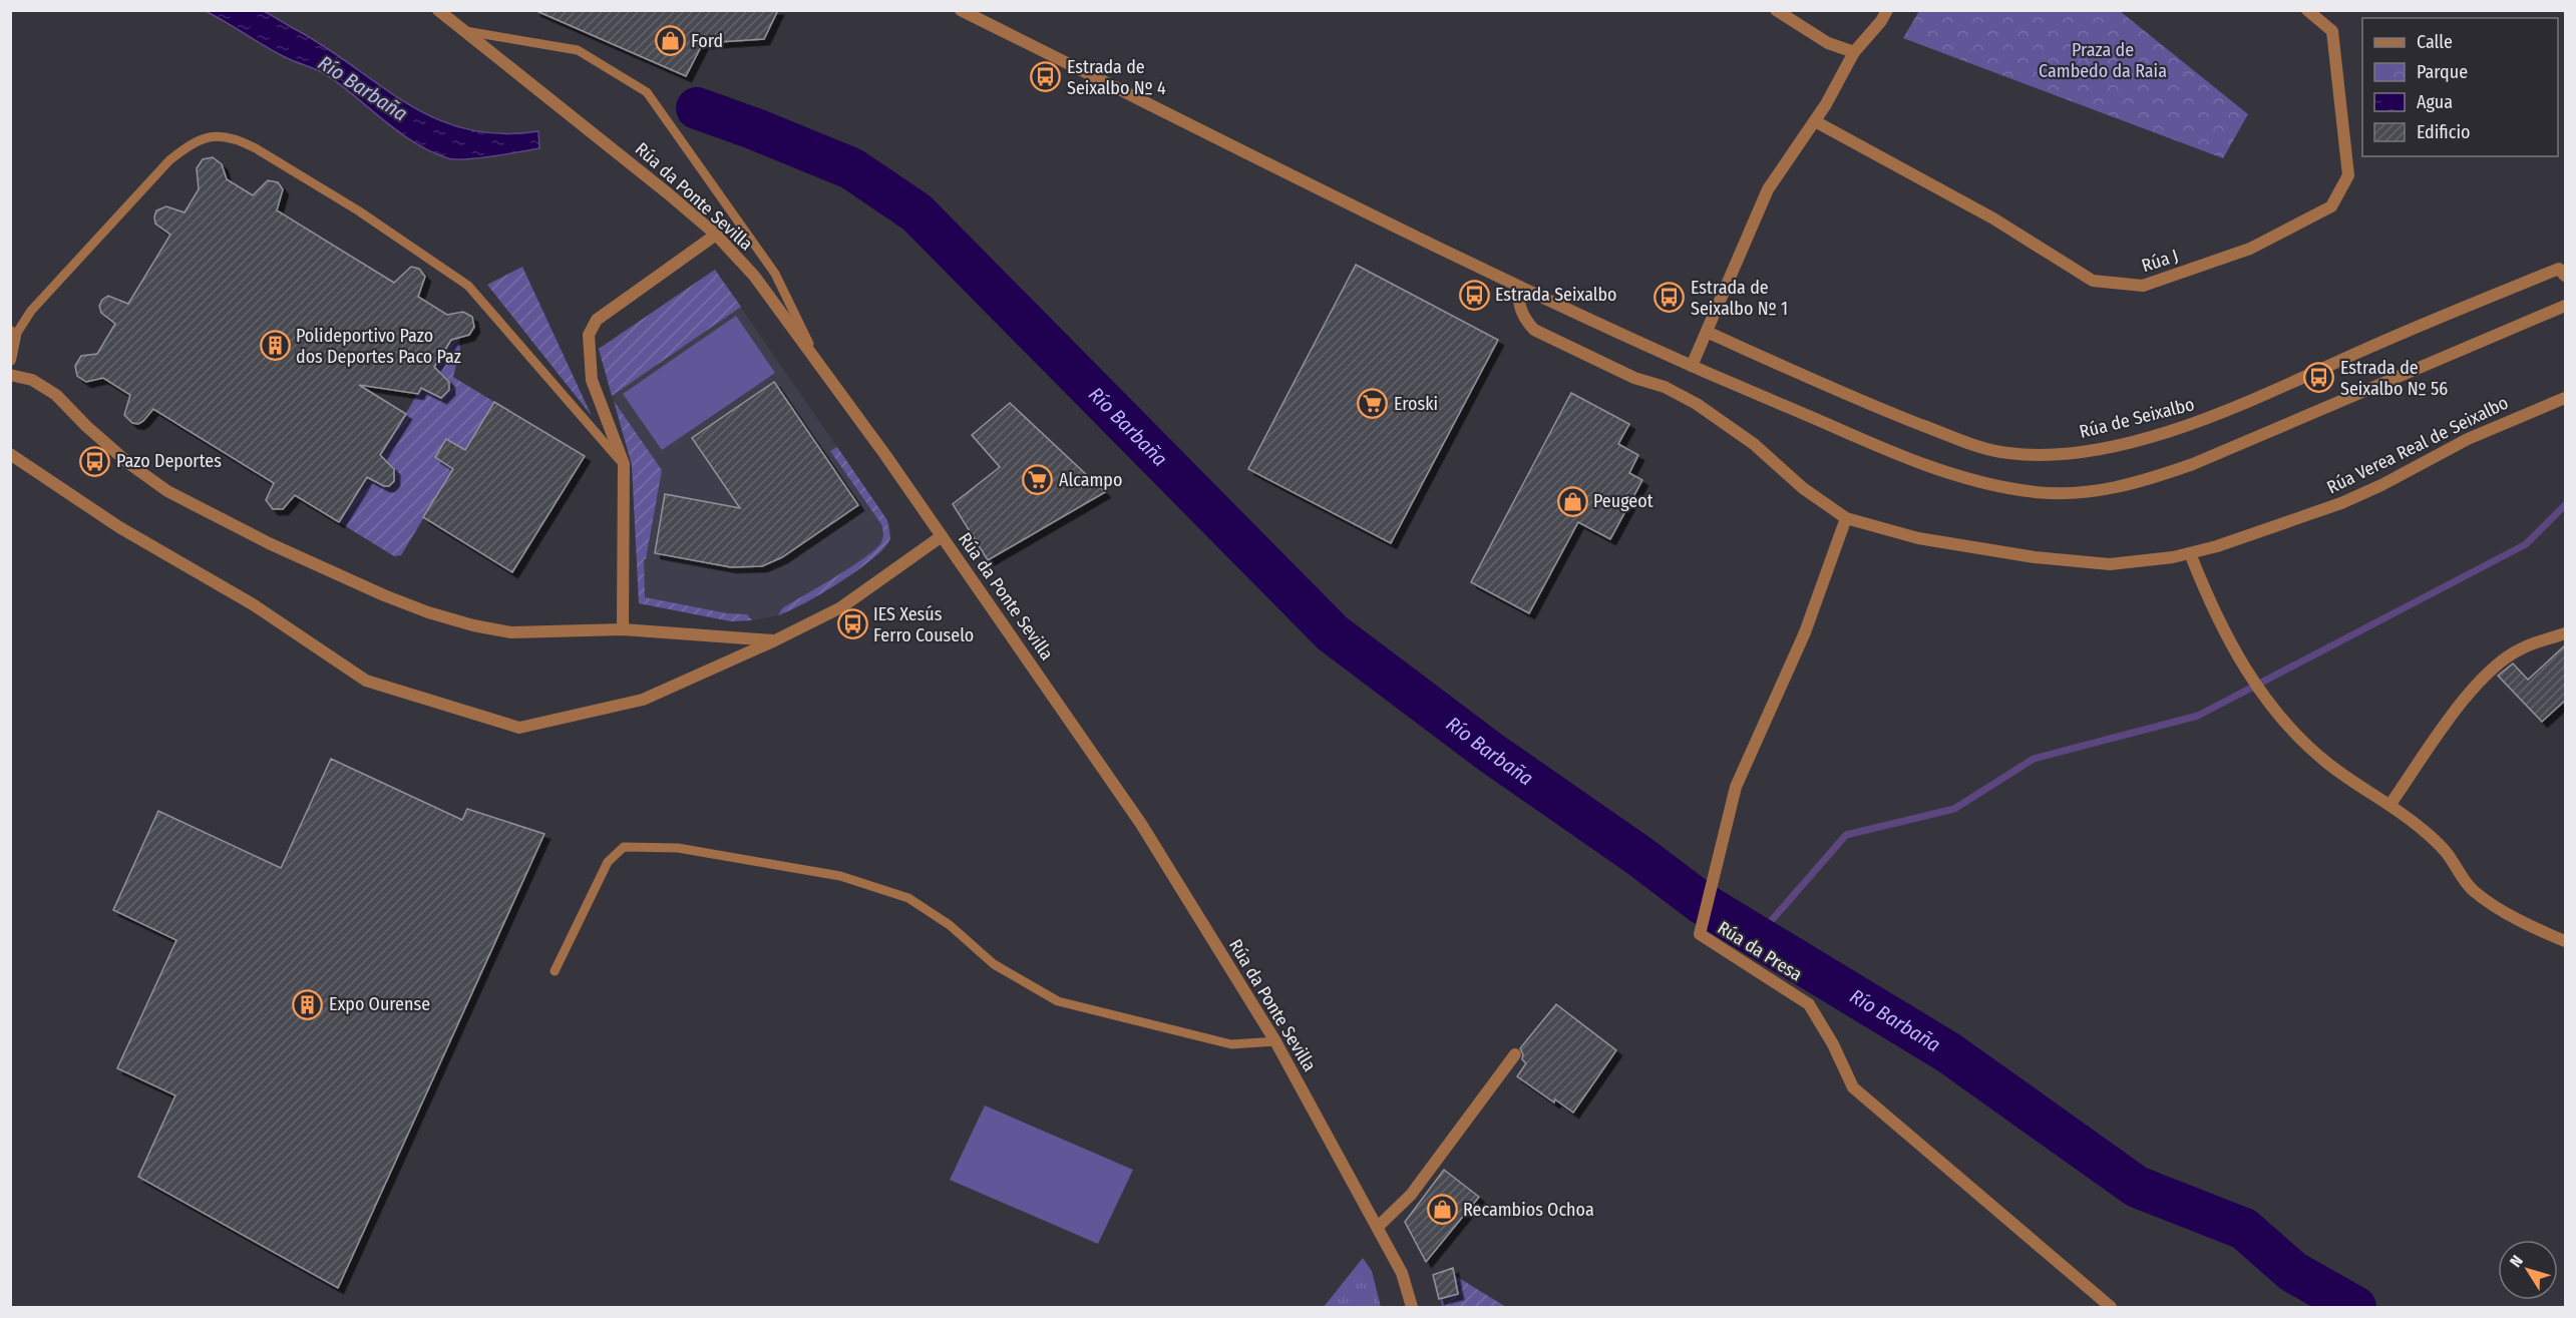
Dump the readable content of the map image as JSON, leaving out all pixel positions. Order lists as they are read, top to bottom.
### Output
{
  "streets": {
    "street": [
      "Rúa da Ponte Sevilla",
      "Rúa J",
      "Rúa de Seixalbo",
      "Rúa Verea Real de Seixalbo",
      "Rúa da Presa"
    ]
  },
  "crossings": [
    ["Rúa Verea Real de Seixalbo", "Rúa da Presa"]
  ],
  "water": ["Río Barbaña"],
  "parks": ["Praza de Cambedo da Raia"],
  "places": {
    "shop": ["Ford", "Peugeot", "Recambios Ochoa"],
    "bus stop": [
      "Estrada de Seixalbo Nº 4",
      "Estrada Seixalbo",
      "Estrada de Seixalbo Nº 1",
      "Estrada de Seixalbo Nº 56",
      "Pazo Deportes",
      "IES Xesús Ferro Couselo"
    ],
    "building": ["Polideportivo Pazo dos Deportes Paco Paz", "Expo Ourense"],
    "supermarket": ["Eroski", "Alcampo"]
  },
  "legend": [
    "Calle",
    "Parque",
    "Agua",
    "Edificio"
  ],
  "north": "top left"
}
